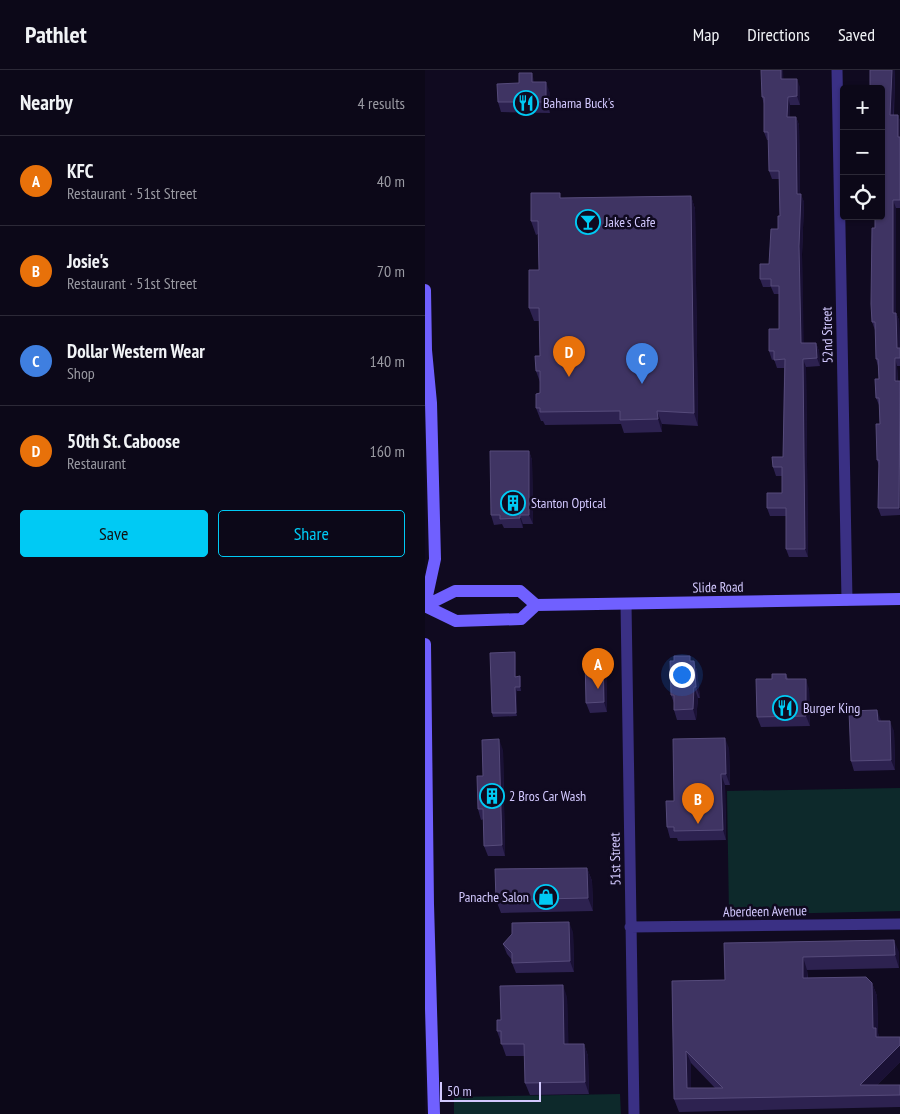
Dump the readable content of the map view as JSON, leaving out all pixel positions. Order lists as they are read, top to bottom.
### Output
{
  "streets": {
    "main road": ["Slide Road"],
    "street": ["52nd Street", "51st Street", "Aberdeen Avenue"]
  },
  "crossings": [
    ["52nd Street", "Slide Road"],
    ["Slide Road", "51st Street"],
    ["51st Street", "Aberdeen Avenue"]
  ],
  "places": {
    "restaurant": ["Bahama Buck's", "Burger King"],
    "bar": ["Jake's Cafe"],
    "building": ["Stanton Optical", "2 Bros Car Wash"],
    "shop": ["Panache Salon"]
  },
  "scale_bar": "50 m",
  "page": {
    "header": "Pathlet",
    "nav": ["Map", "Directions", "Saved"],
    "heading": ["Nearby", "4 results"],
    "map_buttons": ["+", "−"],
    "list": [
      {
        "mark": "A",
        "name": "KFC",
        "note": "Restaurant · 51st Street",
        "value": "40 m"
      },
      {
        "mark": "B",
        "name": "Josie's",
        "note": "Restaurant · 51st Street",
        "value": "70 m"
      },
      {
        "mark": "C",
        "name": "Dollar Western Wear",
        "note": "Shop",
        "value": "140 m"
      },
      {
        "mark": "D",
        "name": "50th St. Caboose",
        "note": "Restaurant",
        "value": "160 m"
      }
    ],
    "pins": [
      "D",
      "C",
      "A",
      "B"
    ],
    "buttons": ["Save", "Share"],
    "scale": "50 m"
  }
}
